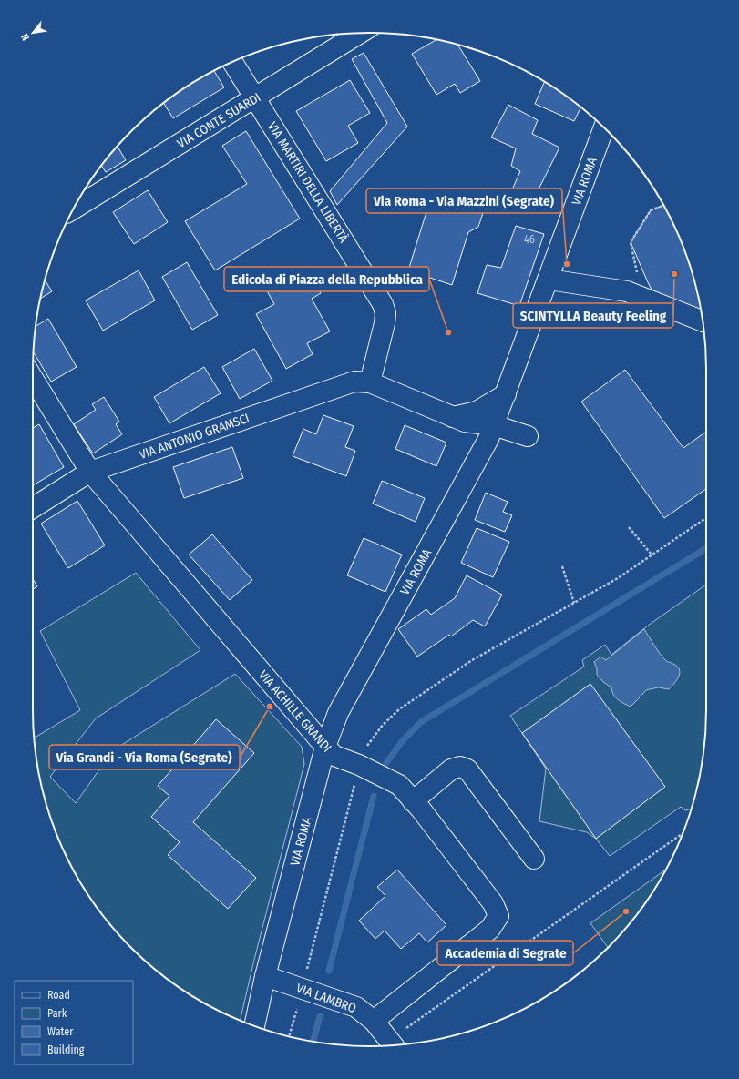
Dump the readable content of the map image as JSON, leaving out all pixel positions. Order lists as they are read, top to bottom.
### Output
{
  "streets": {
    "street": [
      "VIA CONTE SUARDI",
      "VIA ROMA",
      "VIA MARTIRI DELLA LIBERTÀ",
      "VIA ANTONIO GRAMSCI",
      "VIA ACHILLE GRANDI",
      "VIA LAMBRO"
    ]
  },
  "crossings": [
    ["VIA CONTE SUARDI", "VIA MARTIRI DELLA LIBERTÀ"],
    ["VIA ROMA", "VIA ACHILLE GRANDI"],
    ["VIA ROMA", "VIA LAMBRO"],
    ["VIA MARTIRI DELLA LIBERTÀ", "VIA ANTONIO GRAMSCI"],
    ["VIA ANTONIO GRAMSCI", "VIA ACHILLE GRANDI"],
    ["VIA ACHILLE GRANDI", "VIA LAMBRO"]
  ],
  "places": [
    "Via Roma - Via Mazzini (Segrate)",
    "SCINTYLLA Beauty Feeling",
    "Edicola di Piazza della Repubblica",
    "Via Grandi - Via Roma (Segrate)",
    "Accademia di Segrate"
  ],
  "house_numbers": ["46"],
  "legend": [
    "Road",
    "Park",
    "Water",
    "Building"
  ],
  "north": "bottom left"
}
